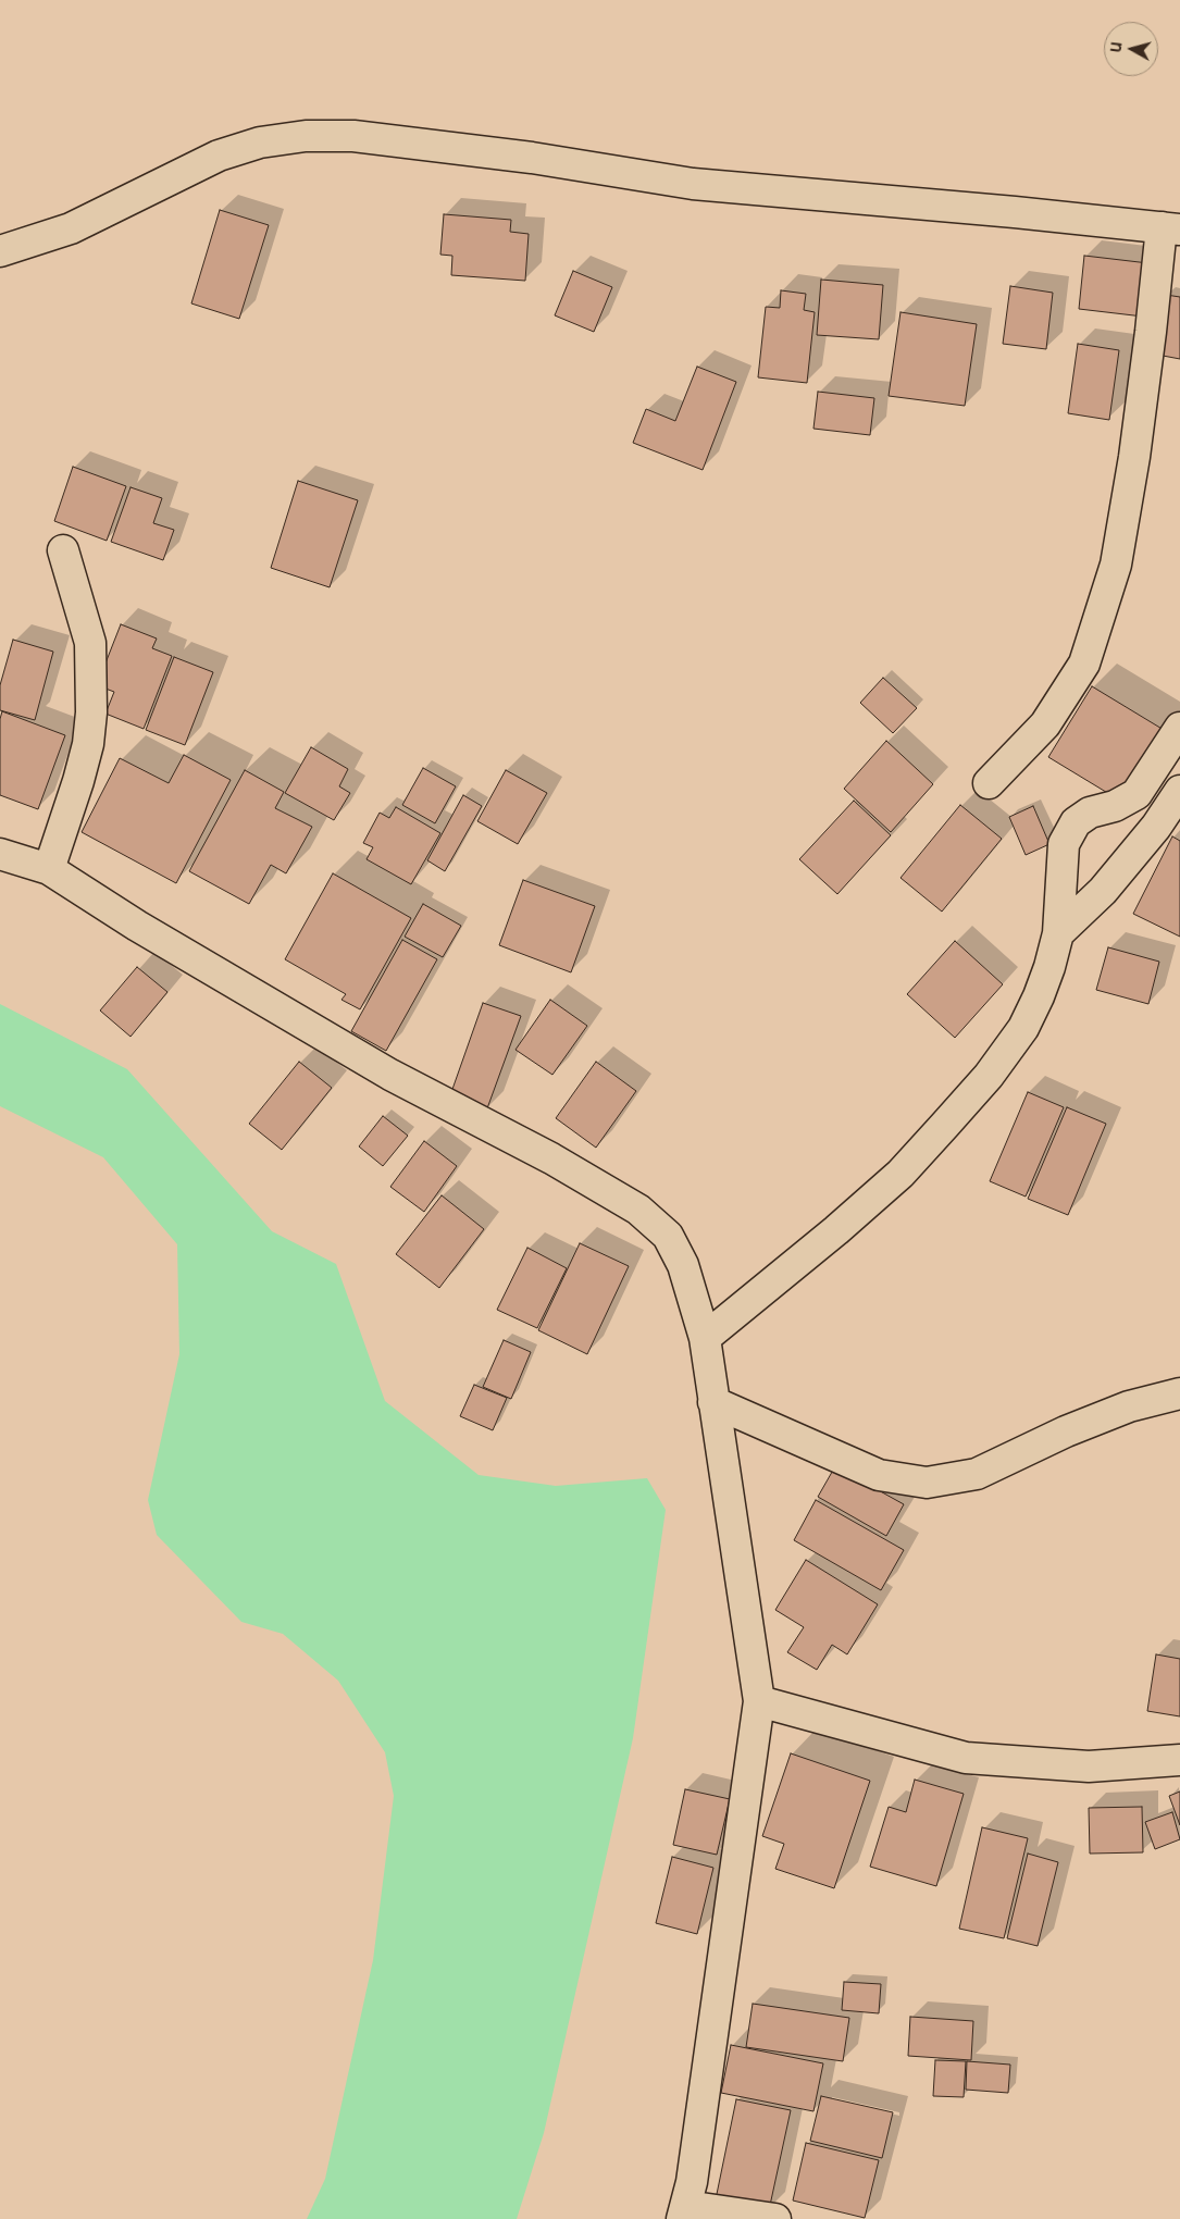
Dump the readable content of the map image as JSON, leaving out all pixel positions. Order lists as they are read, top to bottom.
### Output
{
  "north": "left"
}
